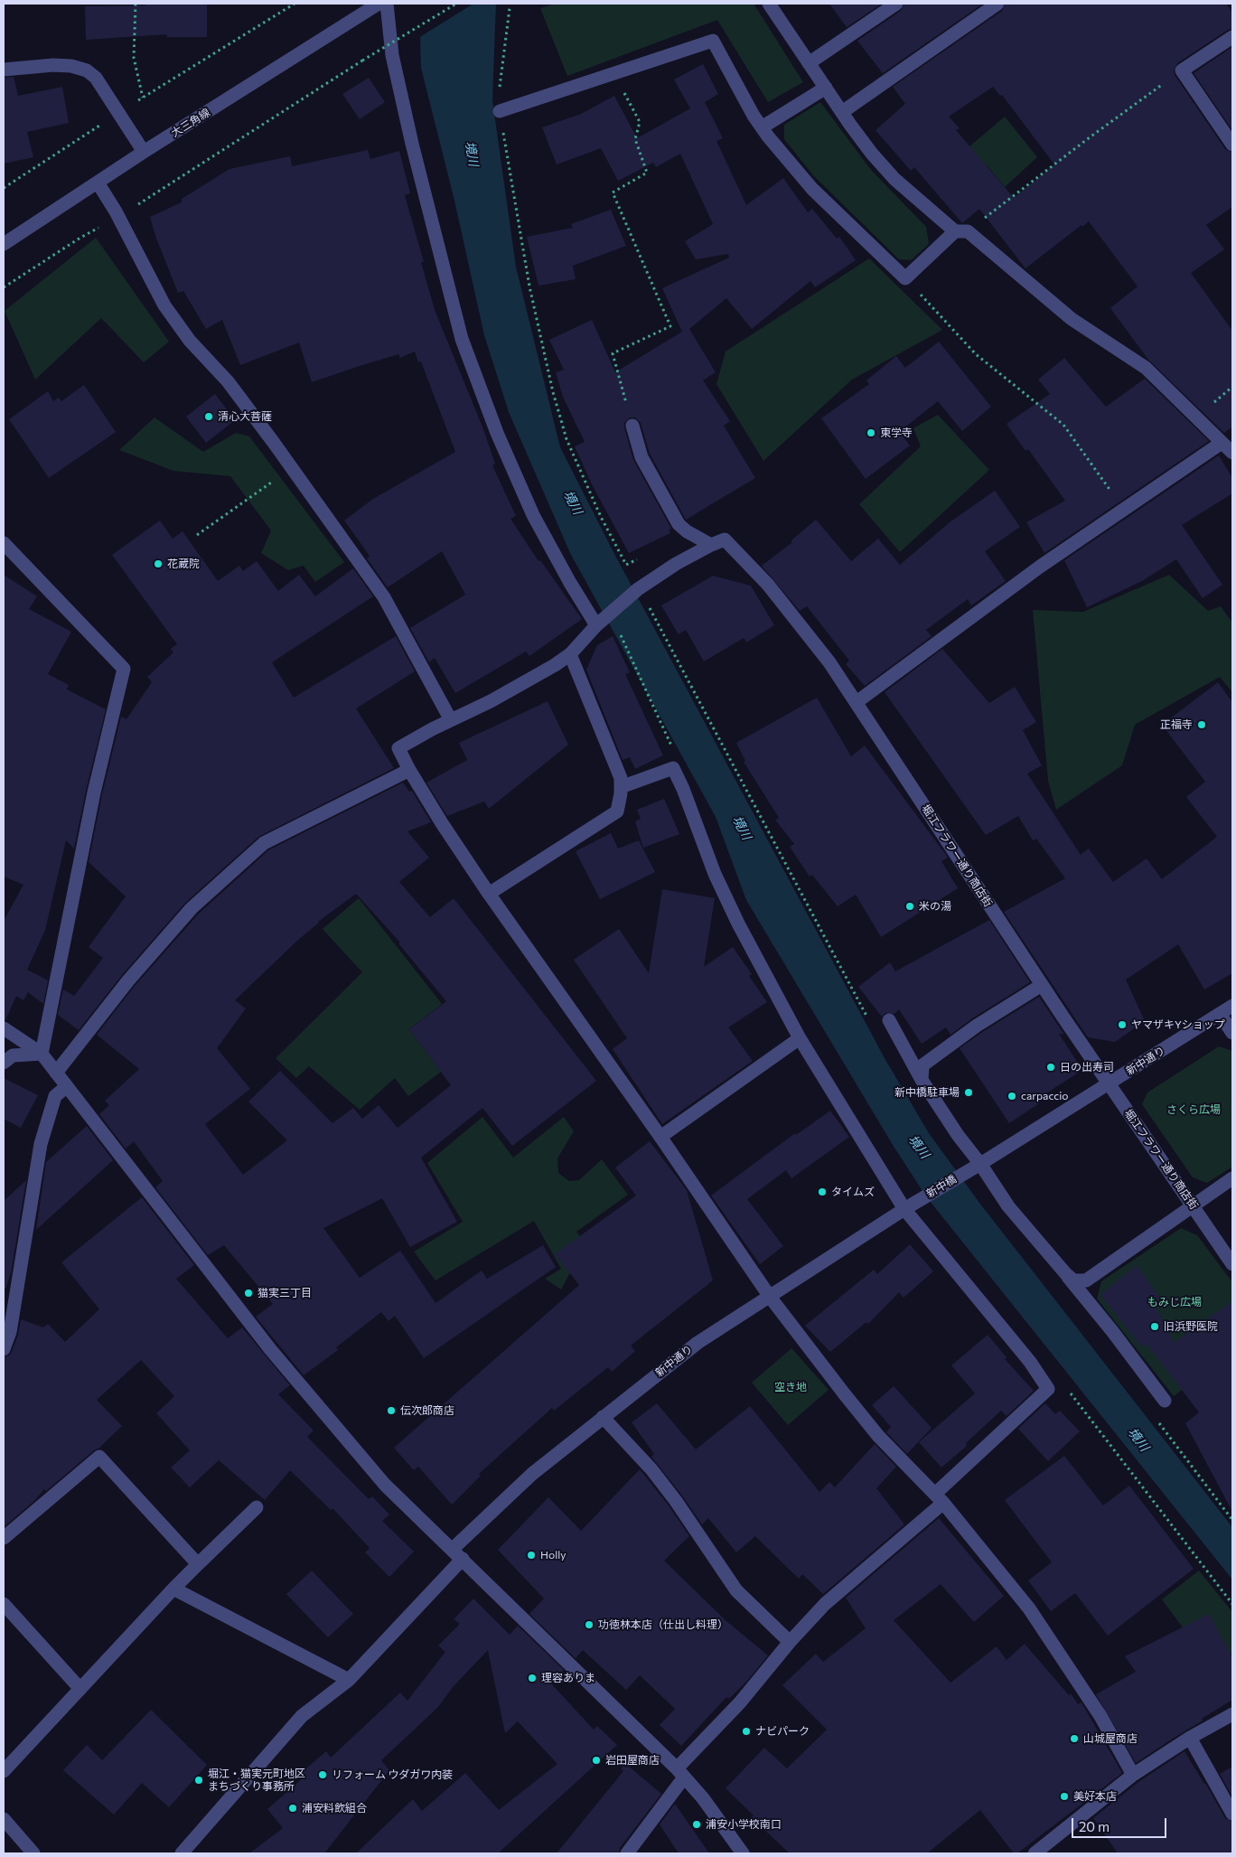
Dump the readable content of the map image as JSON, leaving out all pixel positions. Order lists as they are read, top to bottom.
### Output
{
  "streets": {
    "street": [
      "大三角線",
      "堀江フラワー通り商店街",
      "新中通り",
      "新中橋"
    ]
  },
  "crossings": [
    ["堀江フラワー通り商店街", "新中通り"],
    ["新中通り", "新中橋"]
  ],
  "water": ["境川"],
  "parks": ["さくら広場", "もみじ広場", "空き地"],
  "places": [
    "清心大菩薩",
    "東学寺",
    "花蔵院",
    "正福寺",
    "米の湯",
    "ヤマザキYショップ",
    "日の出寿司",
    "新中橋駐車場",
    "carpaccio",
    "タイムズ",
    "猫実三丁目",
    "旧浜野医院",
    "伝次郎商店",
    "Holly",
    "功徳林本店（仕出し料理）",
    "理容ありま",
    "ナビパーク",
    "山城屋商店",
    "岩田屋商店",
    "リフォーム ウダガワ内装",
    "堀江・猫実元町地区 まちづくり事務所",
    "美好本店",
    "浦安料飲組合",
    "浦安小学校南口"
  ],
  "scale_bar": "20 m"
}
